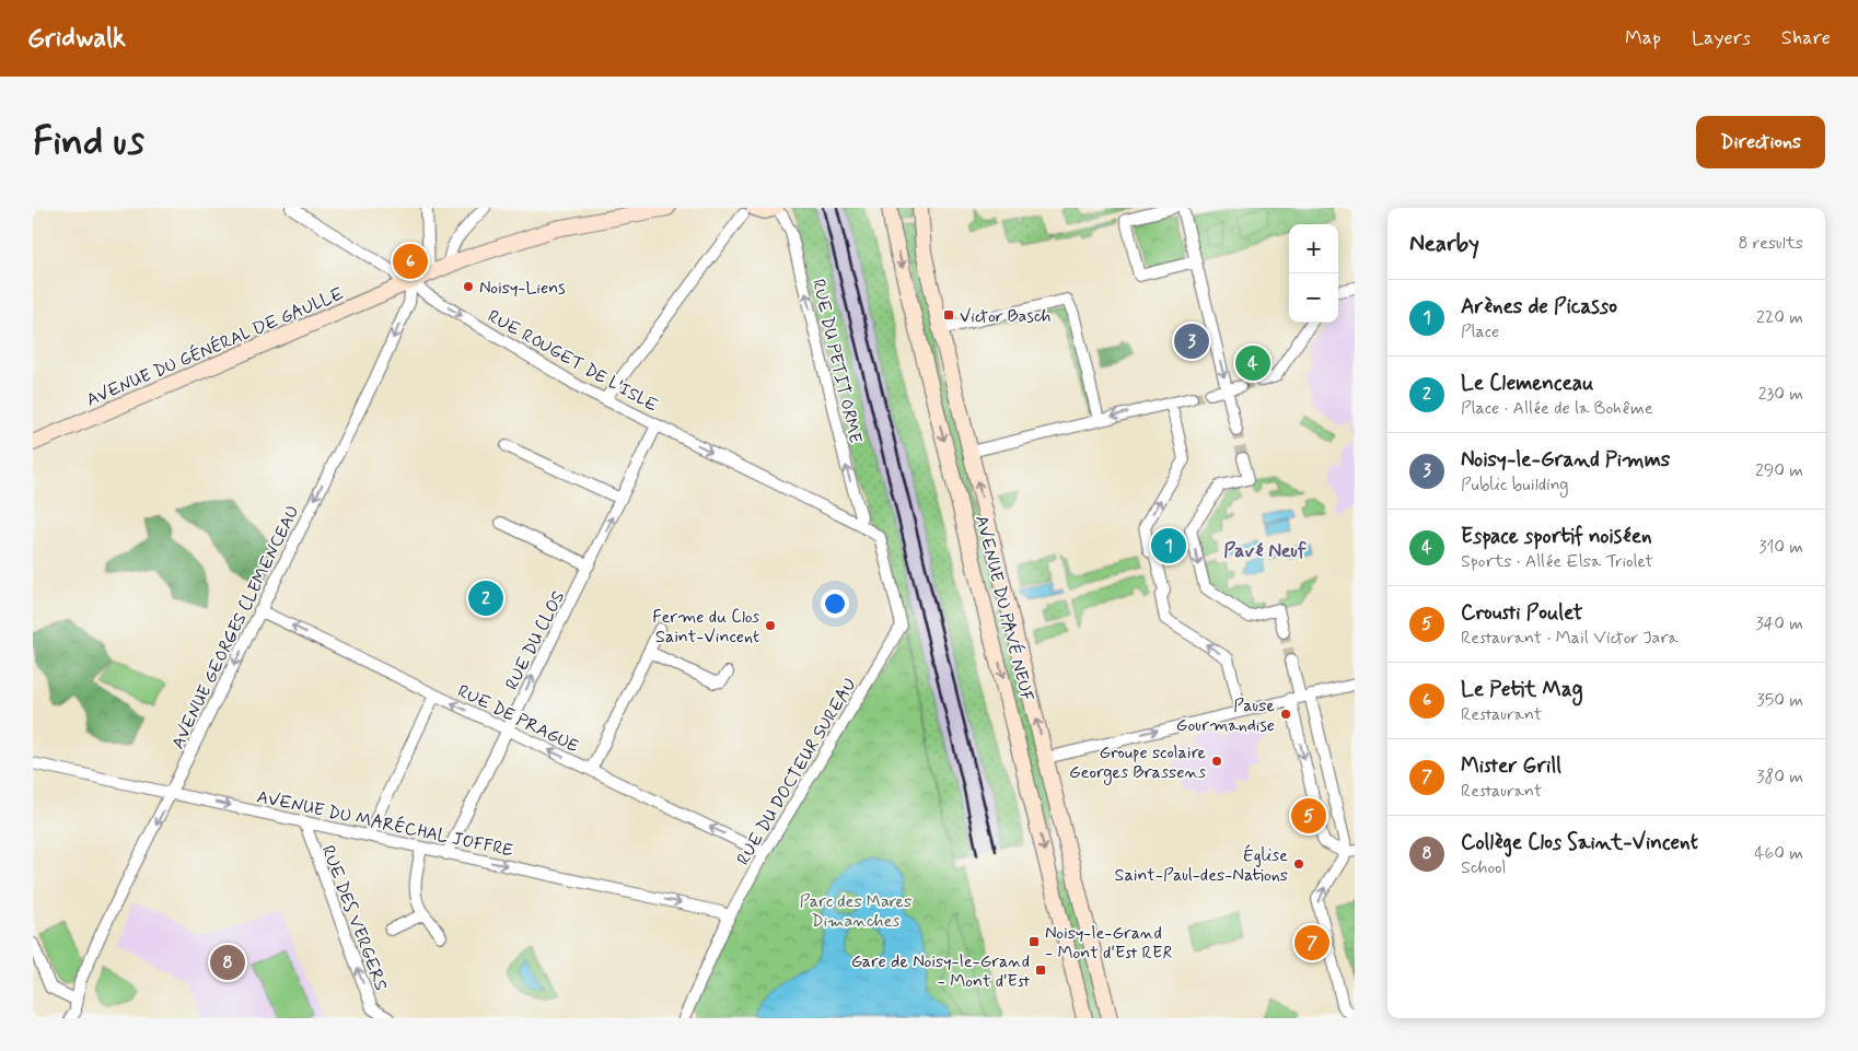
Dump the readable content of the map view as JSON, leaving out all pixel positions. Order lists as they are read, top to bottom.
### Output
{
  "streets": {
    "main road": ["AVENUE DU GÉNÉRAL DE GAULLE", "AVENUE DU PAVÉ NEUF"],
    "street": [
      "RUE ROUGET DE L'ISLE",
      "RUE DU PETIT ORME",
      "AVENUE GEORGES CLEMENCEAU",
      "RUE DU CLOS",
      "RUE DE PRAGUE",
      "RUE DU DOCTEUR SUREAU",
      "AVENUE DU MARÉCHAL JOFFRE",
      "RUE DES VERGERS"
    ]
  },
  "crossings": [
    ["AVENUE DU GÉNÉRAL DE GAULLE", "RUE ROUGET DE L'ISLE"],
    ["AVENUE DU GÉNÉRAL DE GAULLE", "AVENUE GEORGES CLEMENCEAU"],
    ["RUE ROUGET DE L'ISLE", "RUE DU PETIT ORME"],
    ["RUE ROUGET DE L'ISLE", "AVENUE GEORGES CLEMENCEAU"],
    ["RUE ROUGET DE L'ISLE", "RUE DU CLOS"],
    ["RUE ROUGET DE L'ISLE", "RUE DU DOCTEUR SUREAU"],
    ["AVENUE GEORGES CLEMENCEAU", "RUE DE PRAGUE"],
    ["AVENUE GEORGES CLEMENCEAU", "AVENUE DU MARÉCHAL JOFFRE"],
    ["RUE DU CLOS", "RUE DE PRAGUE"],
    ["RUE DU CLOS", "AVENUE DU MARÉCHAL JOFFRE"],
    ["RUE DE PRAGUE", "RUE DU DOCTEUR SUREAU"],
    ["RUE DU DOCTEUR SUREAU", "AVENUE DU MARÉCHAL JOFFRE"],
    ["AVENUE DU MARÉCHAL JOFFRE", "RUE DES VERGERS"]
  ],
  "one_way": [
    "RUE ROUGET DE L'ISLE",
    "RUE DU PETIT ORME",
    "AVENUE GEORGES CLEMENCEAU",
    "RUE DE PRAGUE",
    "AVENUE DU MARÉCHAL JOFFRE"
  ],
  "districts": ["Pavé Neuf"],
  "parks": ["Parc des Mares Dimanches"],
  "places": {
    "other": [
      "Noisy-Liens",
      "Ferme du Clos Saint-Vincent",
      "Pause Gourmandise",
      "Groupe scolaire Georges Brassens",
      "Église Saint-Paul-des-Nations"
    ],
    "transit": ["Victor Basch", "Noisy-le-Grand - Mont d'Est RER", "Gare de Noisy-le-Grand - Mont d'Est"]
  },
  "page": {
    "header": "Gridwalk",
    "nav": ["Map", "Layers", "Share"],
    "buttons": "Directions",
    "title": "Find us",
    "heading": ["Nearby", "8 results"],
    "map_buttons": ["+", "−"],
    "pins": [
      "6",
      "3",
      "4",
      "1",
      "2",
      "5",
      "7",
      "8"
    ],
    "list": [
      {
        "mark": "1",
        "name": "Arènes de Picasso",
        "note": "Place",
        "value": "220 m"
      },
      {
        "mark": "2",
        "name": "Le Clemenceau",
        "note": "Place · Allée de la Bohême",
        "value": "230 m"
      },
      {
        "mark": "3",
        "name": "Noisy-le-Grand Pimms",
        "note": "Public building",
        "value": "290 m"
      },
      {
        "mark": "4",
        "name": "Espace sportif noiséen",
        "note": "Sports · Allée Elsa Triolet",
        "value": "310 m"
      },
      {
        "mark": "5",
        "name": "Crousti Poulet",
        "note": "Restaurant · Mail Victor Jara",
        "value": "340 m"
      },
      {
        "mark": "6",
        "name": "Le Petit Mag",
        "note": "Restaurant",
        "value": "350 m"
      },
      {
        "mark": "7",
        "name": "Mister Grill",
        "note": "Restaurant",
        "value": "380 m"
      },
      {
        "mark": "8",
        "name": "Collège Clos Saint-Vincent",
        "note": "School",
        "value": "460 m"
      }
    ]
  }
}
